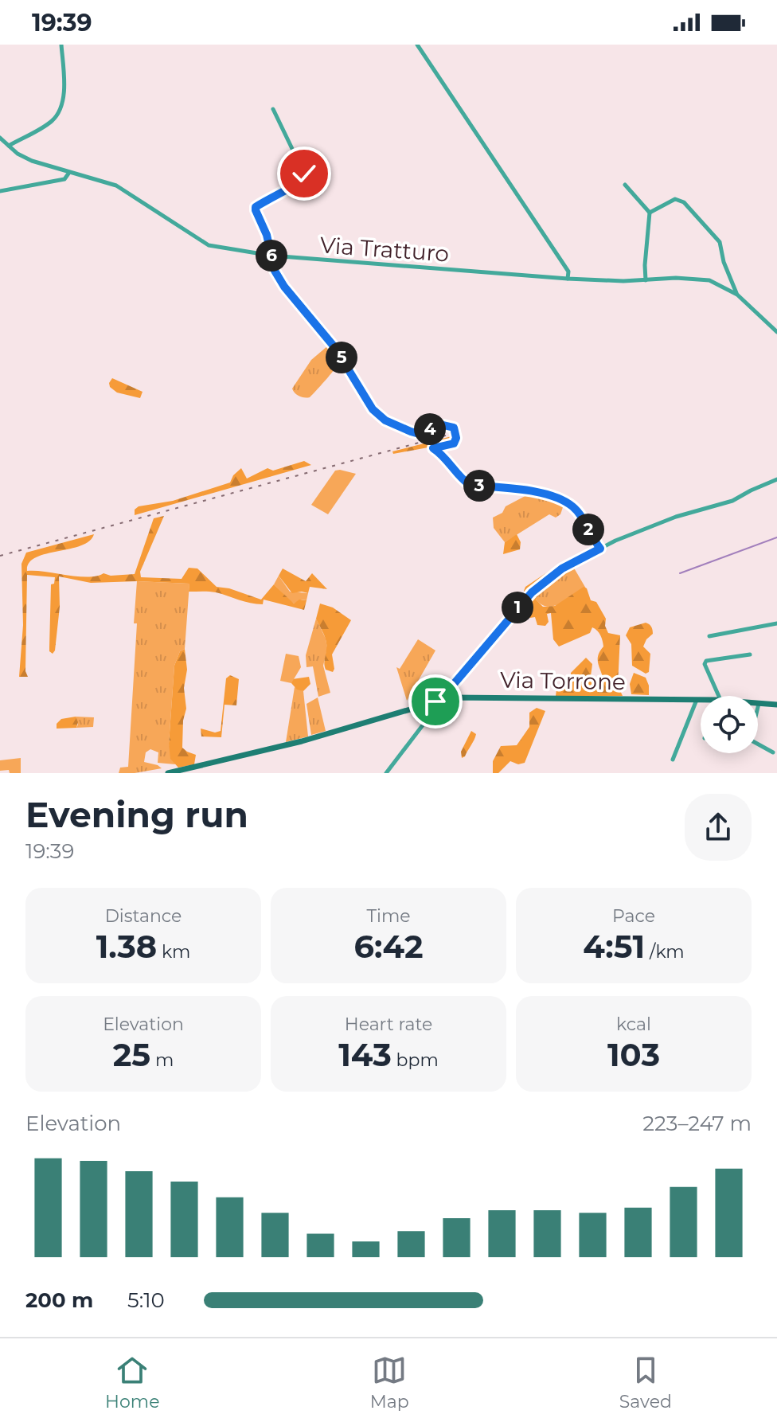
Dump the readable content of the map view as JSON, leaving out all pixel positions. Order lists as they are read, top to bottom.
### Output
{
  "streets": {
    "main road": ["Via Torrone"],
    "street": ["Via Tratturo"]
  },
  "page": {
    "status": "19:39",
    "pins": [
      "6",
      "5",
      "4",
      "3",
      "2",
      "1"
    ],
    "heading": ["Evening run", "19:39"],
    "stats": [
      ["Distance", "1.38 km"],
      ["Time", "6:42"],
      ["Pace", "4:51 /km"],
      ["Elevation", "25 m"],
      ["Heart rate", "143 bpm"],
      ["kcal", "103"]
    ],
    "chart": ["Elevation", "223–247 m"],
    "list": [
      {
        "name": "200 m",
        "note": "5:10"
      }
    ],
    "tabs": ["Home", "Map", "Saved"]
  }
}
